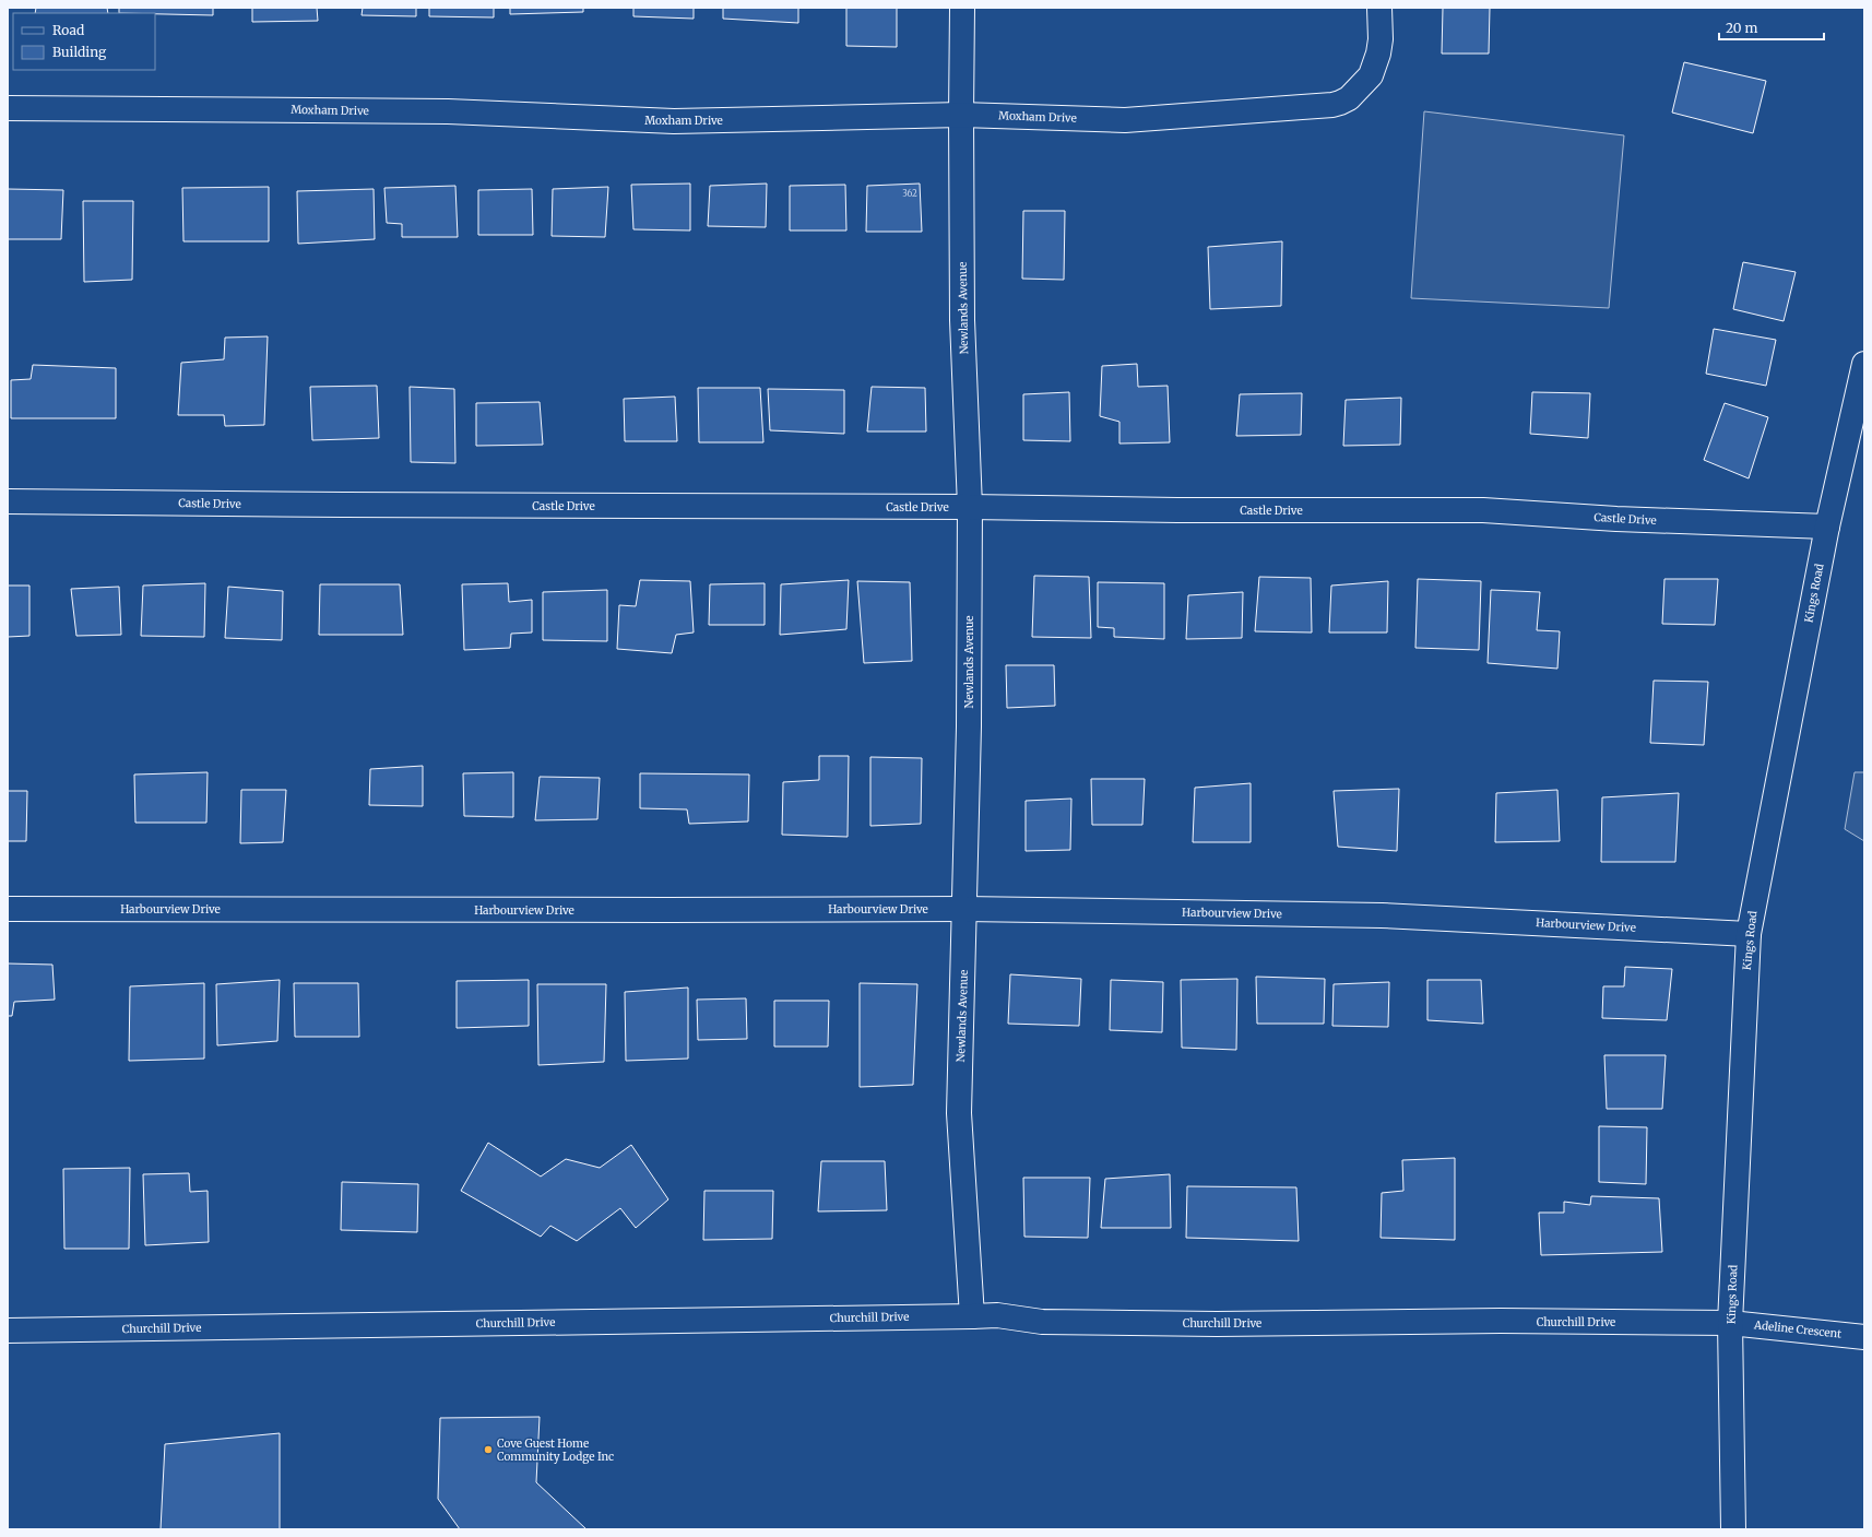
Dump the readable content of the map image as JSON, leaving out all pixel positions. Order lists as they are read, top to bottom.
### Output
{
  "streets": {
    "street": [
      "Moxham Drive",
      "Newlands Avenue",
      "Castle Drive",
      "Kings Road",
      "Harbourview Drive",
      "Churchill Drive",
      "Adeline Crescent"
    ]
  },
  "crossings": [
    ["Moxham Drive", "Newlands Avenue"],
    ["Newlands Avenue", "Castle Drive"],
    ["Newlands Avenue", "Harbourview Drive"],
    ["Newlands Avenue", "Churchill Drive"],
    ["Castle Drive", "Kings Road"],
    ["Kings Road", "Harbourview Drive"],
    ["Kings Road", "Churchill Drive"],
    ["Kings Road", "Adeline Crescent"],
    ["Churchill Drive", "Adeline Crescent"]
  ],
  "places": ["Cove Guest Home Community Lodge Inc"],
  "house_numbers": ["362"],
  "legend": ["Road", "Building"],
  "scale_bar": "20 m"
}
